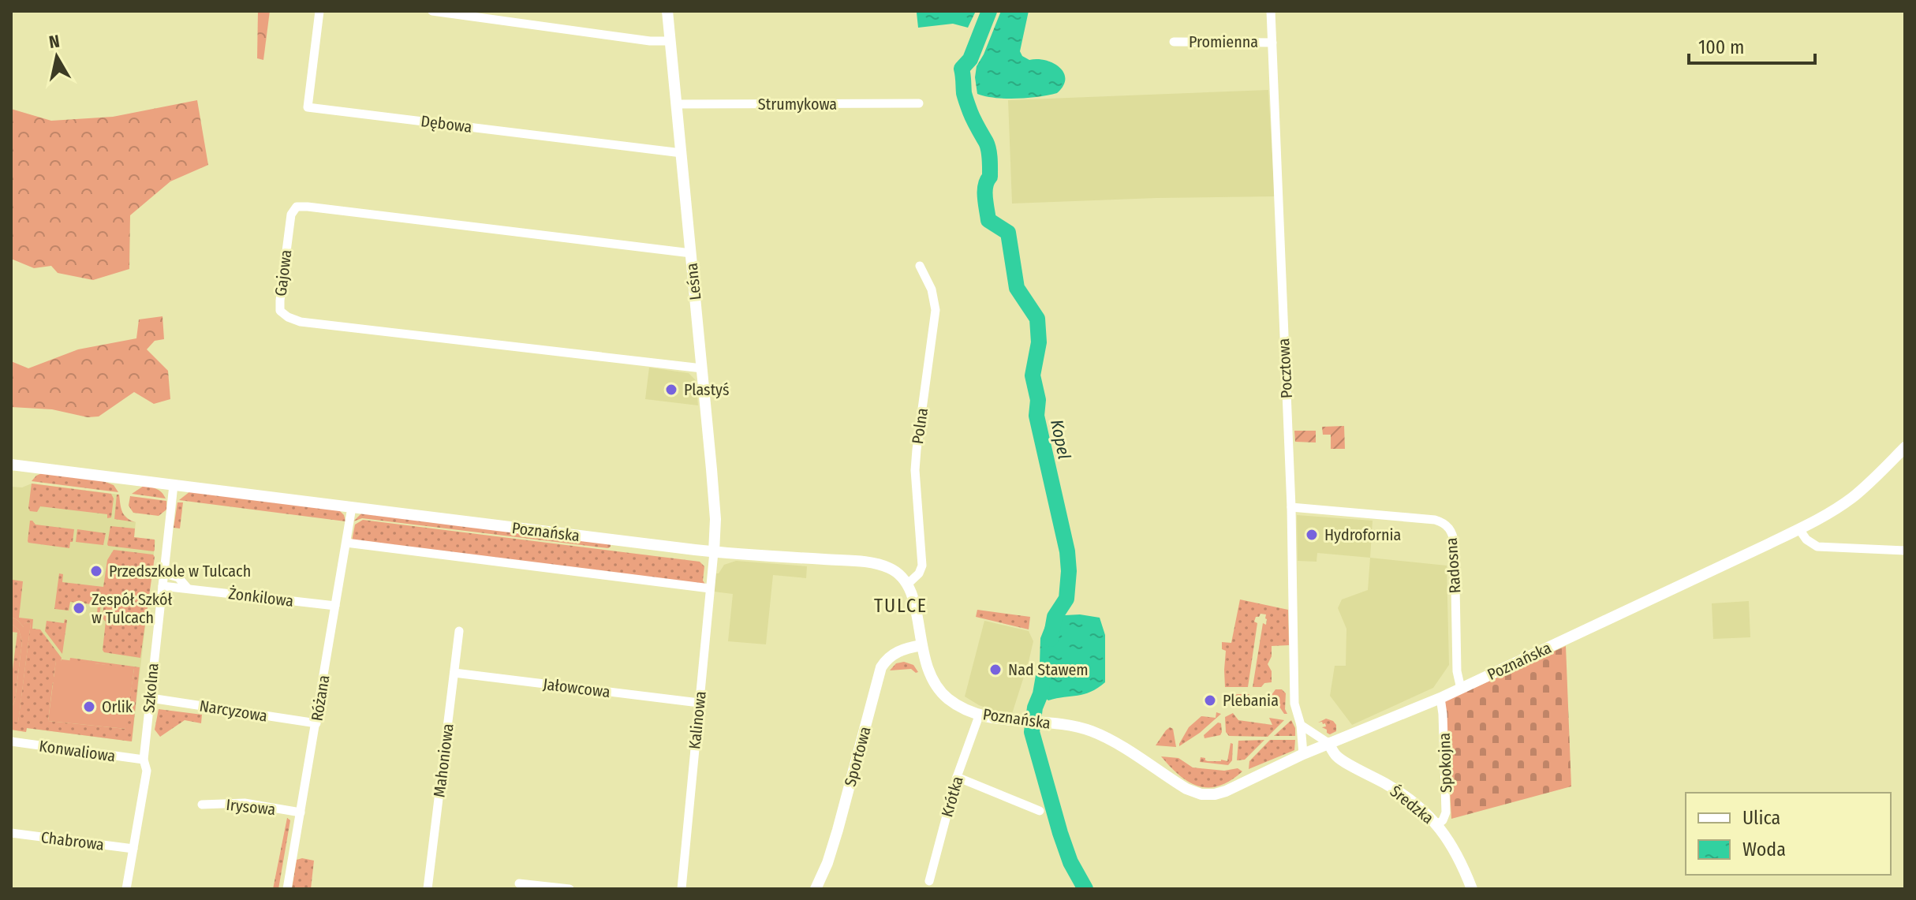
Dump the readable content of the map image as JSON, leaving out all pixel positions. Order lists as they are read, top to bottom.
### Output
{
  "streets": {
    "street": [
      "Promienna",
      "Strumykowa",
      "Dębowa",
      "Gajowa",
      "Leśna",
      "Pocztowa",
      "Polna",
      "Poznańska",
      "Radosna",
      "Żonkilowa",
      "Szkolna",
      "Jałowcowa",
      "Różana",
      "Narcyzowa",
      "Kalinowa",
      "Konwaliowa",
      "Sportowa",
      "Mahoniowa",
      "Spokojna",
      "Krótka",
      "Średzka",
      "Irysowa",
      "Chabrowa"
    ]
  },
  "crossings": [
    ["Promienna", "Pocztowa"],
    ["Strumykowa", "Leśna"],
    ["Dębowa", "Leśna"],
    ["Gajowa", "Leśna"],
    ["Leśna", "Poznańska"],
    ["Leśna", "Kalinowa"],
    ["Pocztowa", "Poznańska"],
    ["Pocztowa", "Radosna"],
    ["Polna", "Poznańska"],
    ["Poznańska", "Radosna"],
    ["Poznańska", "Szkolna"],
    ["Poznańska", "Różana"],
    ["Poznańska", "Kalinowa"],
    ["Poznańska", "Sportowa"],
    ["Poznańska", "Spokojna"],
    ["Poznańska", "Krótka"],
    ["Poznańska", "Średzka"],
    ["Żonkilowa", "Szkolna"],
    ["Żonkilowa", "Różana"],
    ["Szkolna", "Narcyzowa"],
    ["Szkolna", "Konwaliowa"],
    ["Szkolna", "Chabrowa"],
    ["Jałowcowa", "Kalinowa"],
    ["Jałowcowa", "Mahoniowa"],
    ["Różana", "Narcyzowa"],
    ["Różana", "Irysowa"],
    ["Spokojna", "Średzka"]
  ],
  "districts": ["TULCE"],
  "water": ["Kopel"],
  "places": [
    "Plastyś",
    "Hydrofornia",
    "Przedszkole w Tulcach",
    "Zespół Szkół w Tulcach",
    "Nad Stawem",
    "Plebania",
    "Orlik"
  ],
  "legend": ["Ulica", "Woda"],
  "scale_bar": "100 m",
  "north": "top"
}
